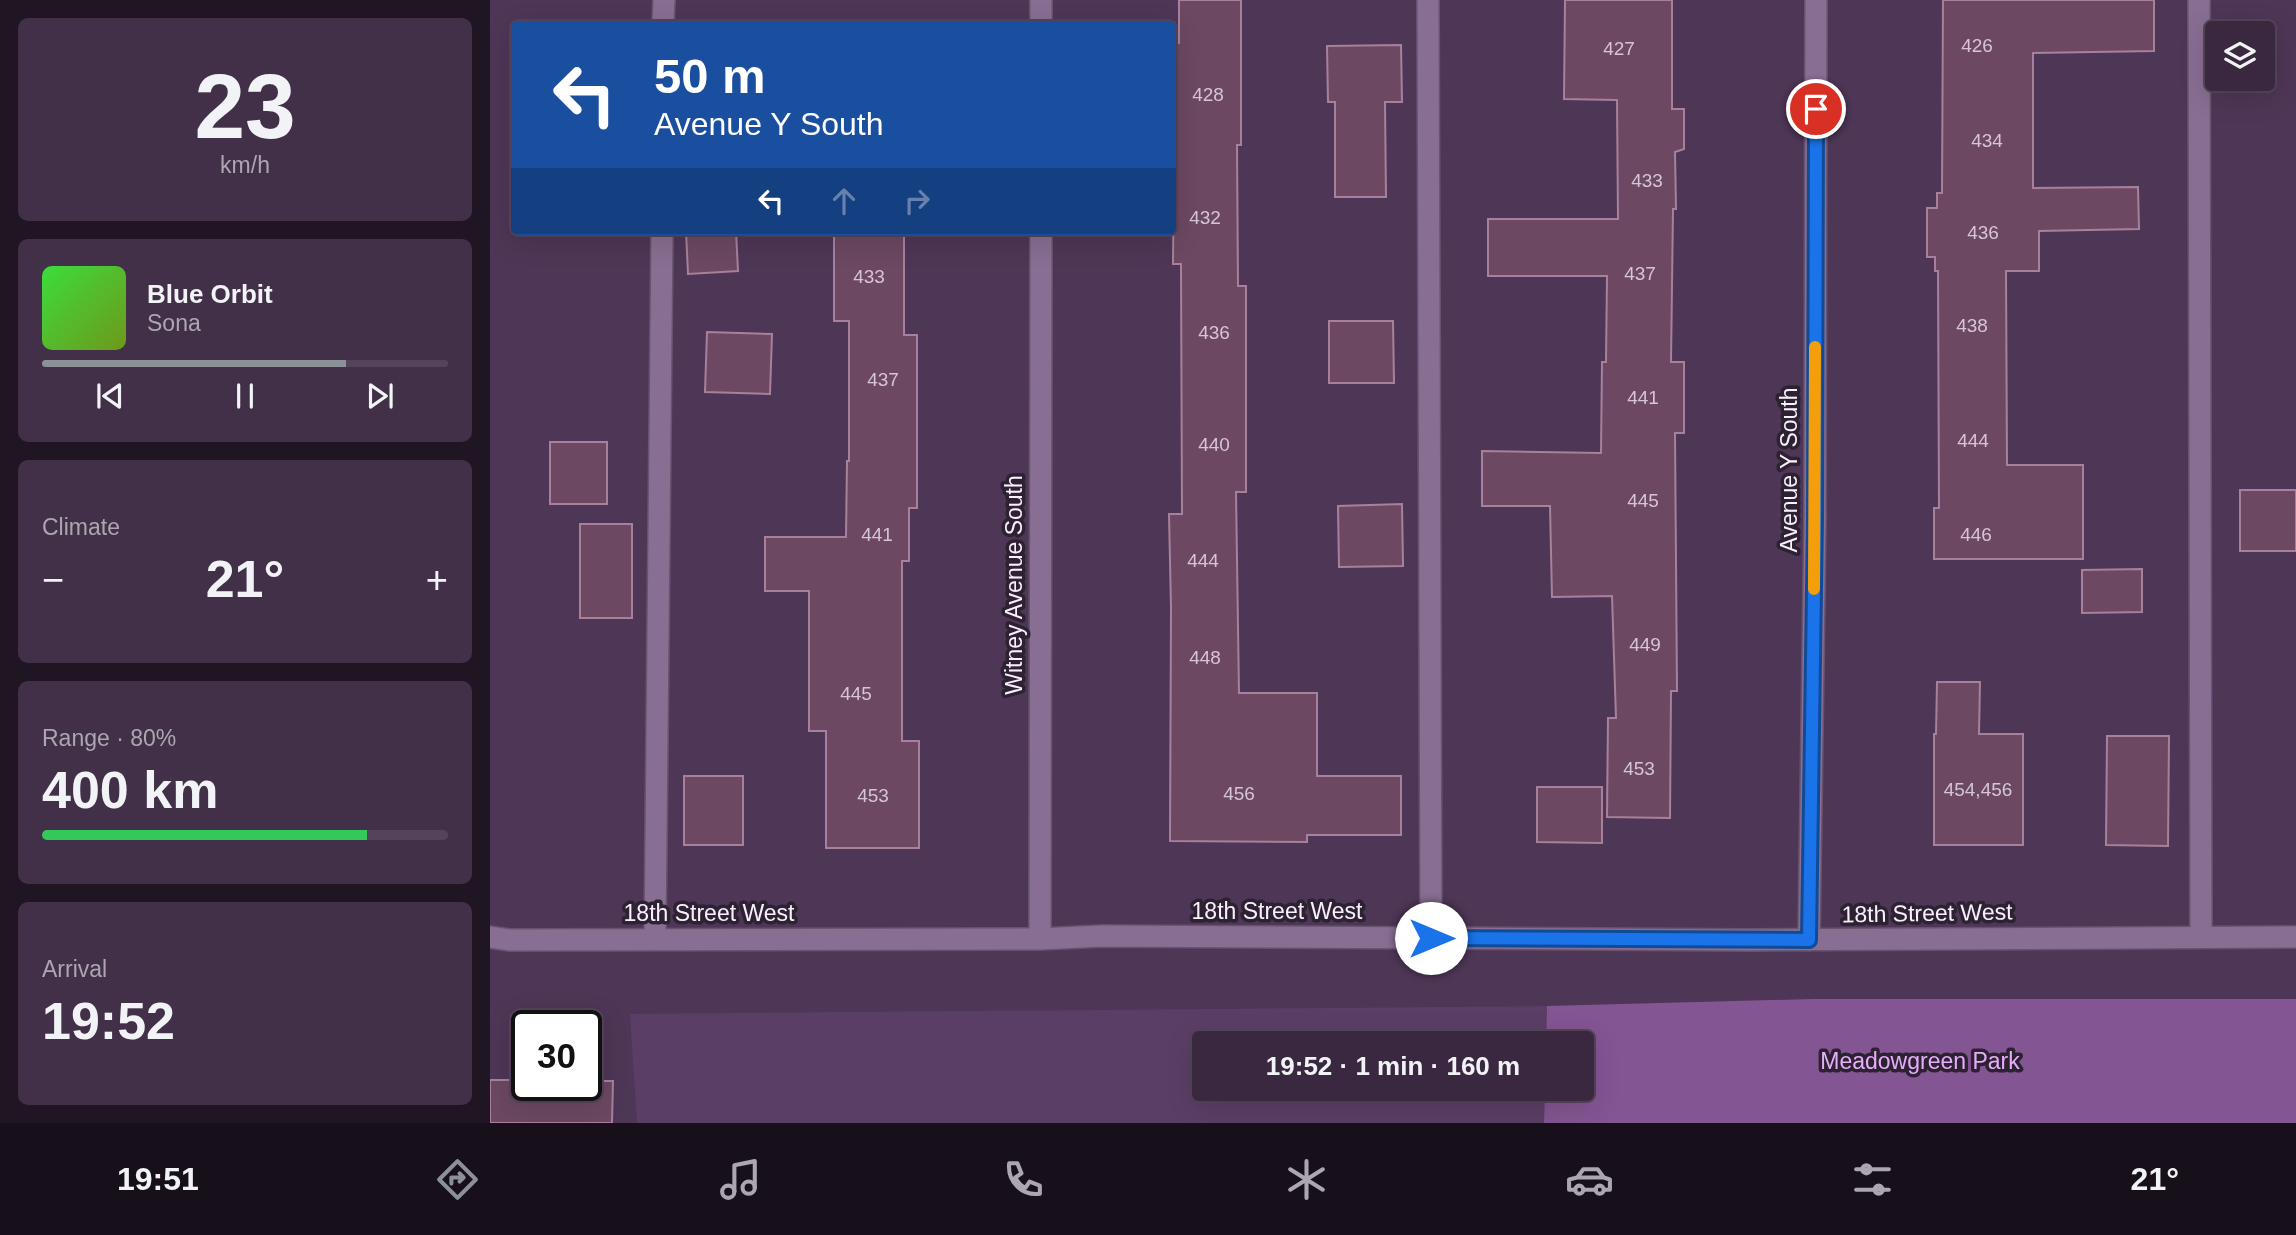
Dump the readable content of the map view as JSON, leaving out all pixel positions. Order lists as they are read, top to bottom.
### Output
{
  "streets": {
    "street": ["Avenue Y South", "Witney Avenue South", "18th Street West"]
  },
  "crossings": [
    ["Avenue Y South", "18th Street West"],
    ["Witney Avenue South", "18th Street West"]
  ],
  "parks": ["Meadowgreen Park"],
  "house_numbers": [
    "426",
    "427",
    "428",
    "434",
    "433",
    "432",
    "436",
    "437",
    "433",
    "438",
    "436",
    "437",
    "441",
    "444",
    "440",
    "445",
    "441",
    "446",
    "444",
    "449",
    "448",
    "445",
    "453",
    "454,456",
    "456",
    "453"
  ],
  "page": {
    "tile": [
      ["23", "km/h"],
      "Climate",
      ["Range · 80%", "400 km"],
      ["Arrival", "19:52"]
    ],
    "turn": ["50 m", "Avenue Y South"],
    "song": ["Blue Orbit", "Sona"],
    "heat": ["−", "21°", "+"],
    "limit": "30",
    "trip": "19:52 · 1 min · 160 m",
    "tabs": ["19:51", "21°"]
  }
}
